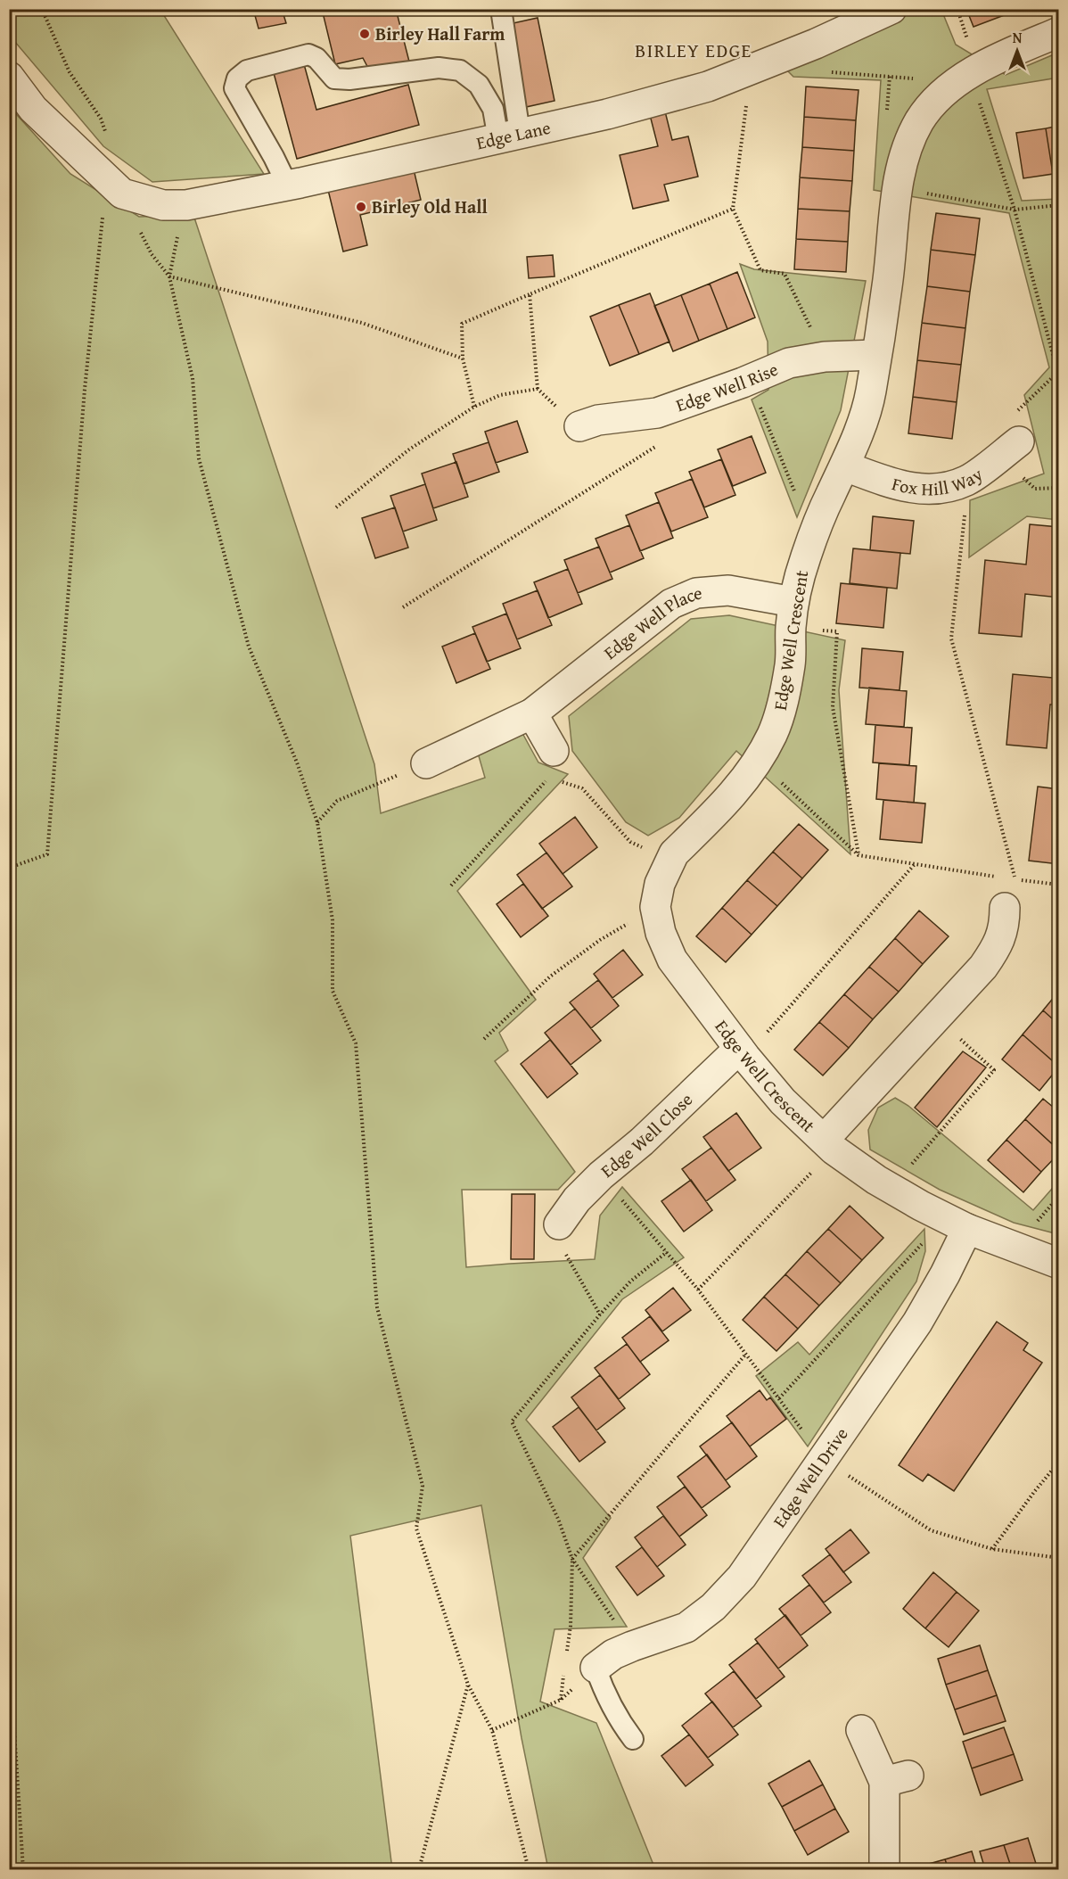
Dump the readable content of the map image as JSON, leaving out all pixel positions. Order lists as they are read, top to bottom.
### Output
{
  "streets": {
    "street": [
      "Edge Lane",
      "Edge Well Rise",
      "Fox Hill Way",
      "Edge Well Place",
      "Edge Well Crescent",
      "Edge Well Close",
      "Edge Well Drive"
    ]
  },
  "crossings": [
    ["Edge Well Rise", "Edge Well Crescent"],
    ["Fox Hill Way", "Edge Well Crescent"],
    ["Edge Well Place", "Edge Well Crescent"],
    ["Edge Well Crescent", "Edge Well Close"],
    ["Edge Well Crescent", "Edge Well Drive"]
  ],
  "districts": ["BIRLEY EDGE"],
  "places": ["Birley Hall Farm", "Birley Old Hall"],
  "north": "top"
}
